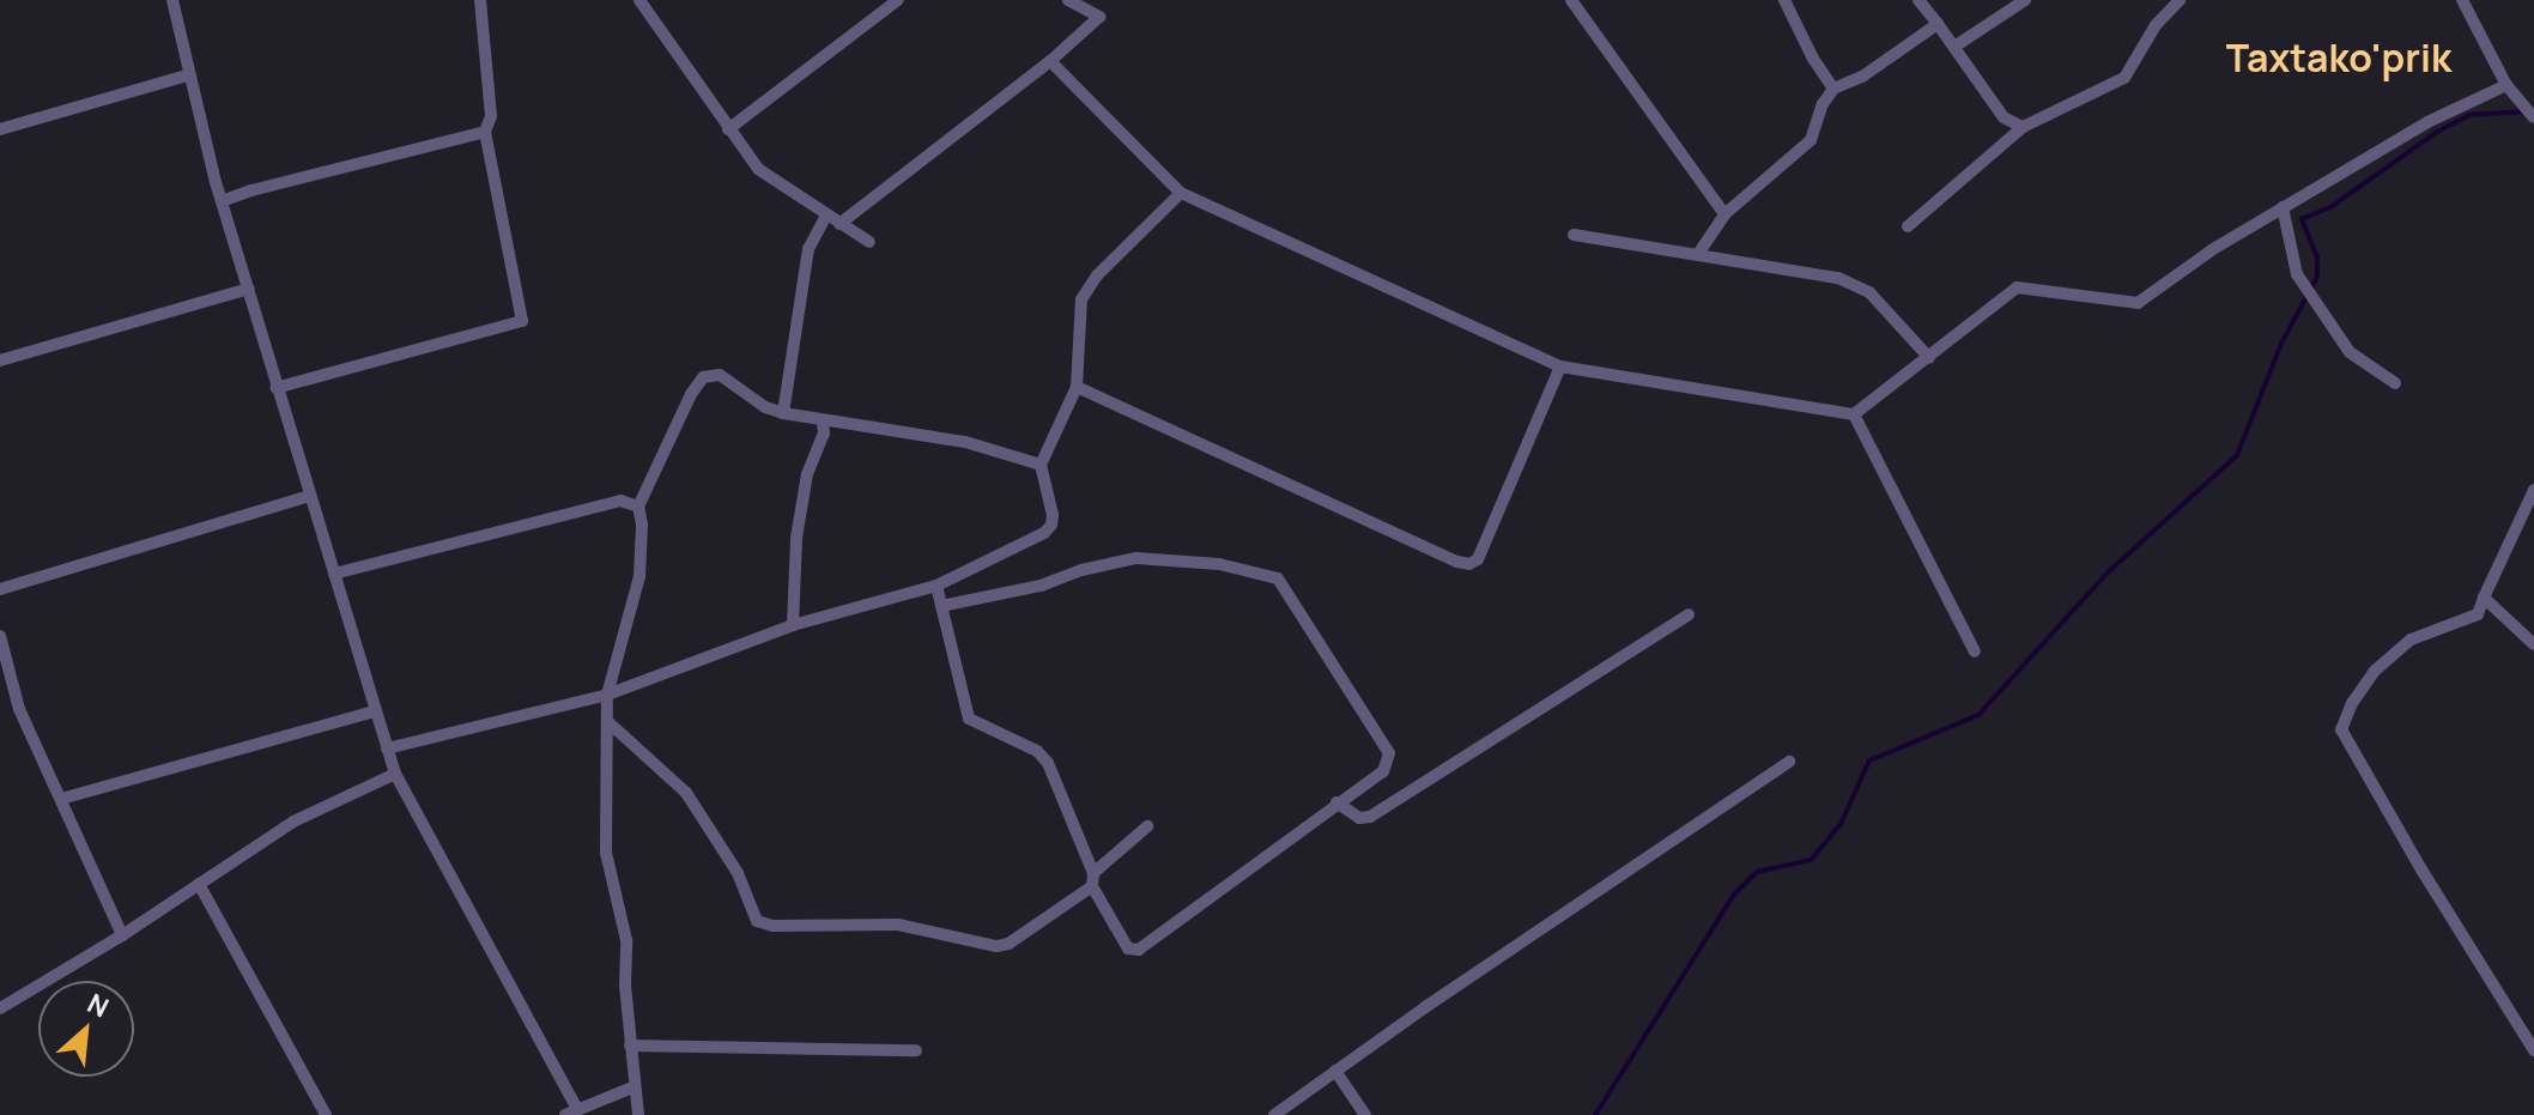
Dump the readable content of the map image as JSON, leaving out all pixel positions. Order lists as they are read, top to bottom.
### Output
{
  "districts": ["Taxtako'prik"],
  "north": "top right"
}
